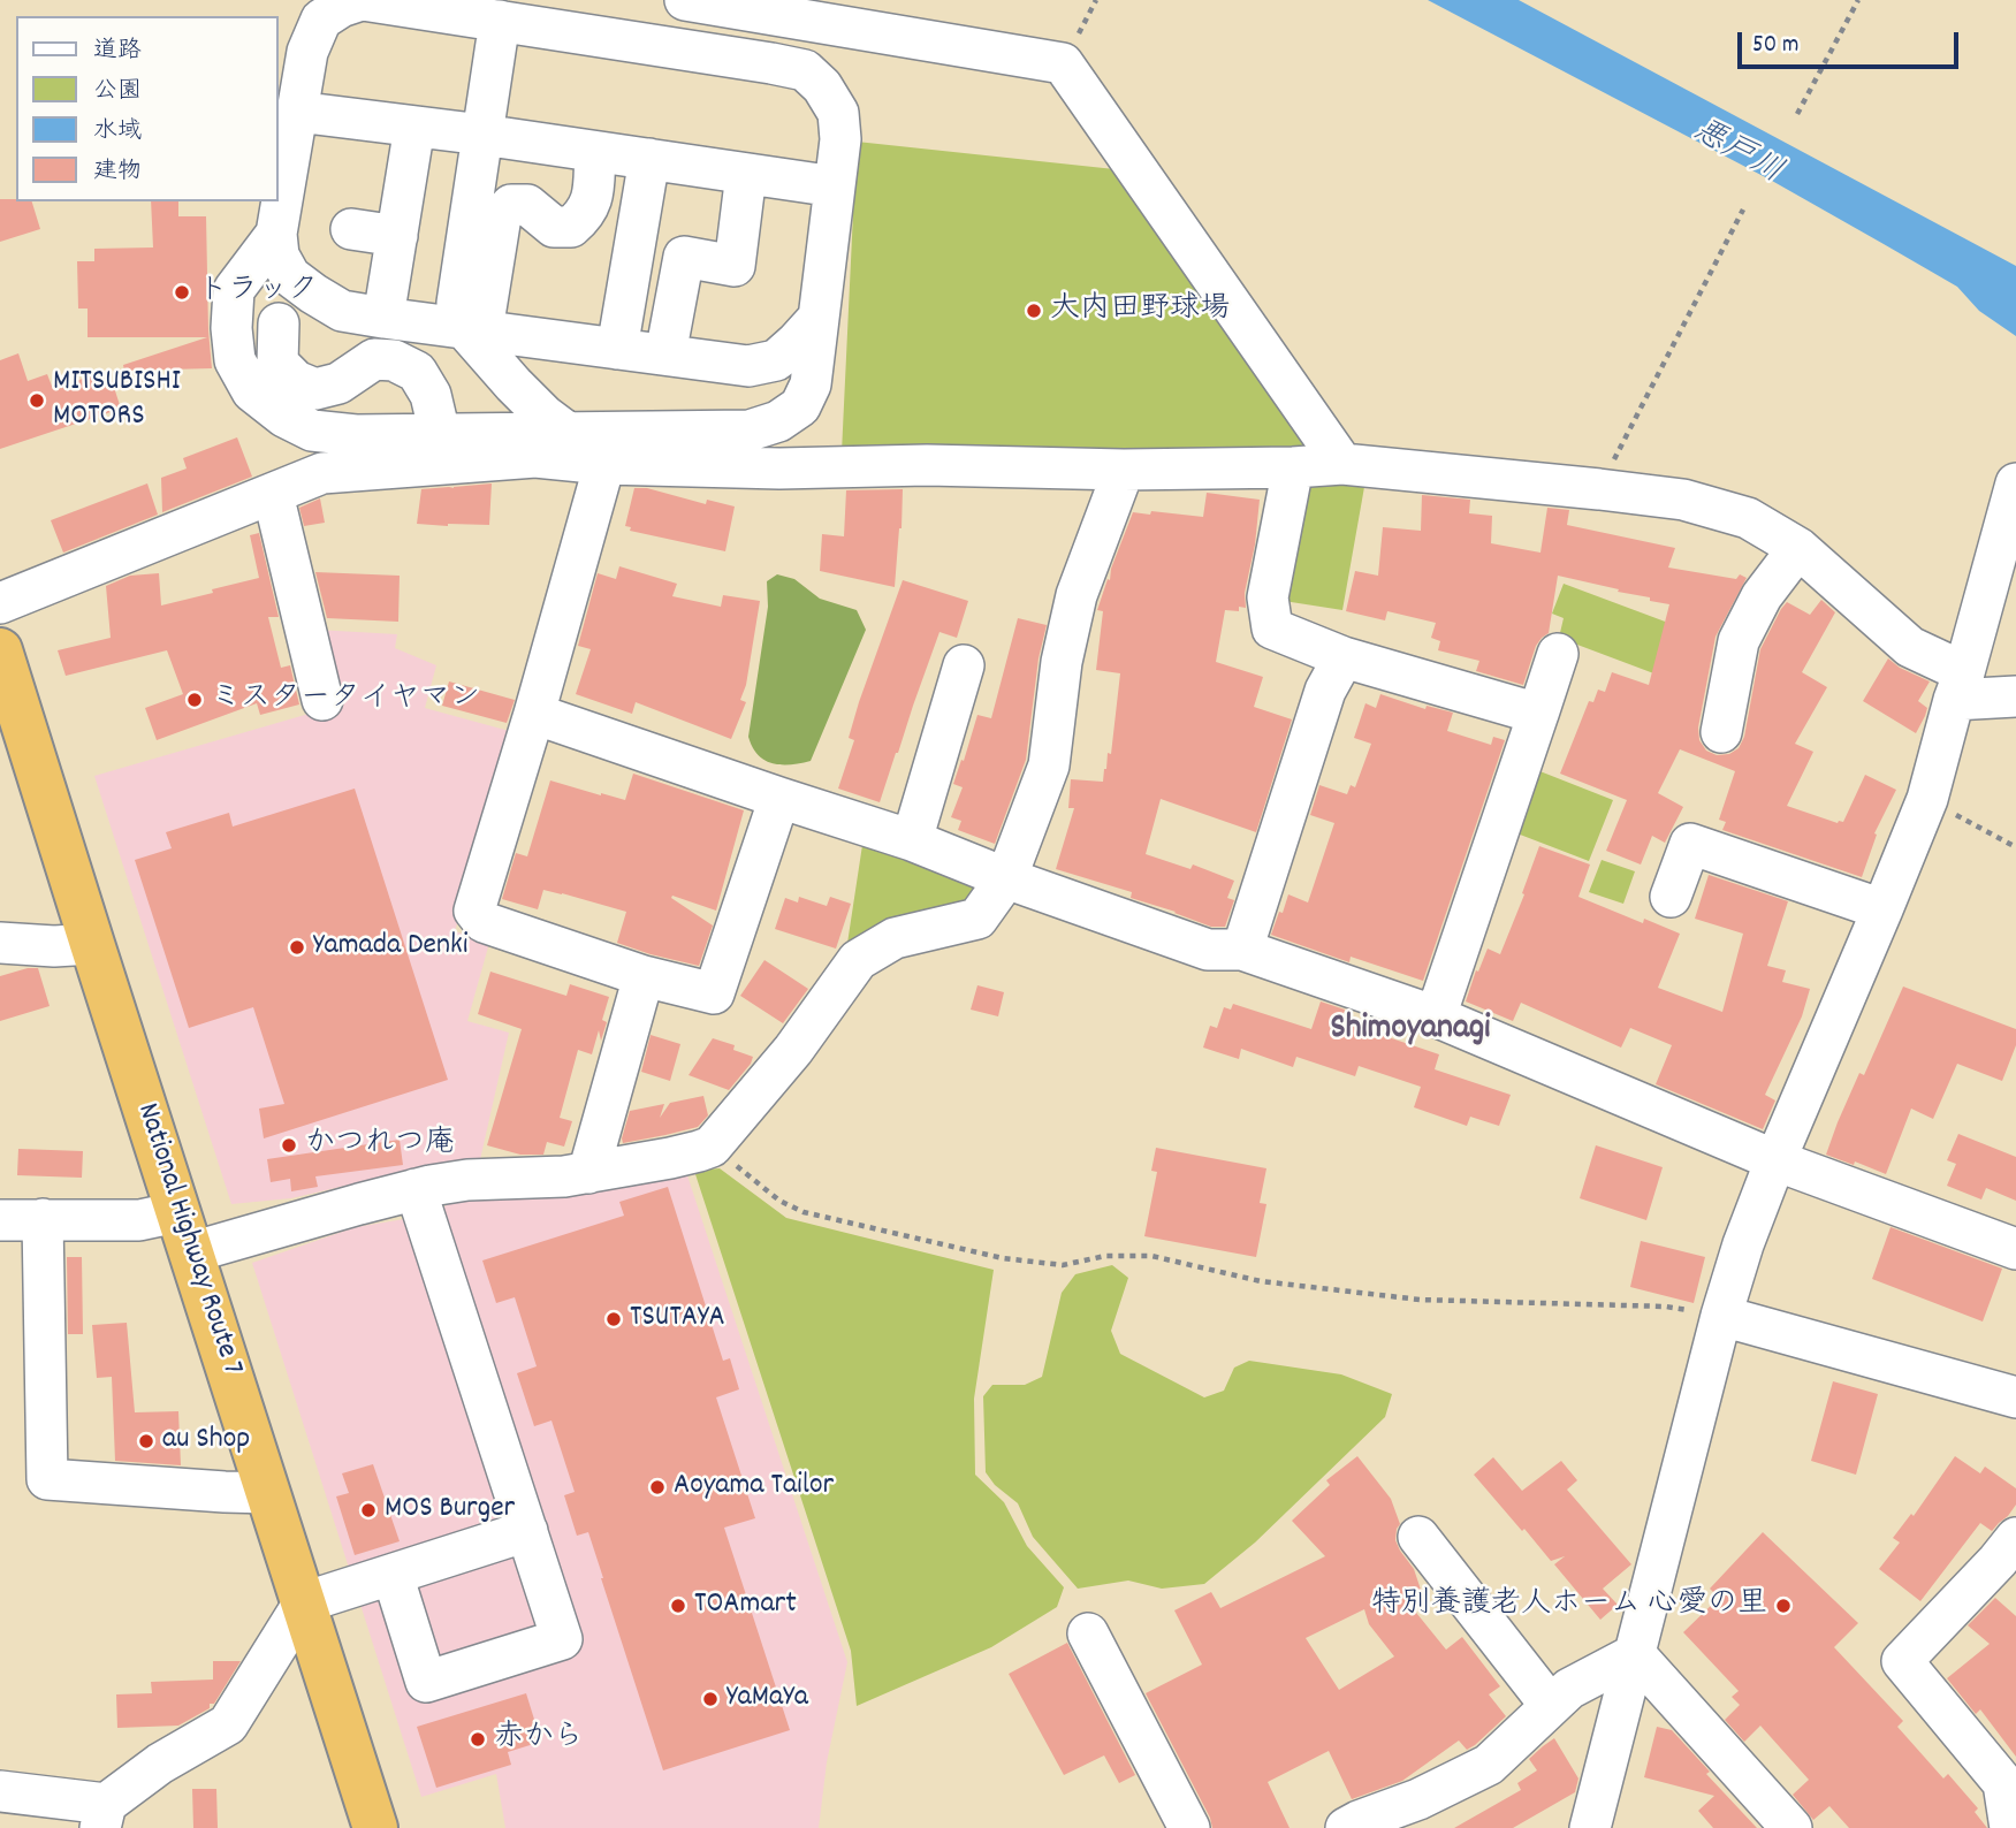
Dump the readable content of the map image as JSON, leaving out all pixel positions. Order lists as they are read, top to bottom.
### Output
{
  "streets": {
    "highway": ["National Highway Route 7"]
  },
  "districts": ["Shimoyanagi"],
  "water": ["悪戸川"],
  "places": [
    "トラック",
    "大内田野球場",
    "MITSUBISHI MOTORS",
    "ミスタータイヤマン",
    "Yamada Denki",
    "かつれつ庵",
    "TSUTAYA",
    "au Shop",
    "Aoyama Tailor",
    "MOS Burger",
    "TOAmart",
    "特別養護老人ホーム 心愛の里",
    "YaMaYa",
    "赤から"
  ],
  "legend": [
    "道路",
    "公園",
    "水域",
    "建物"
  ],
  "scale_bar": "50 m"
}
